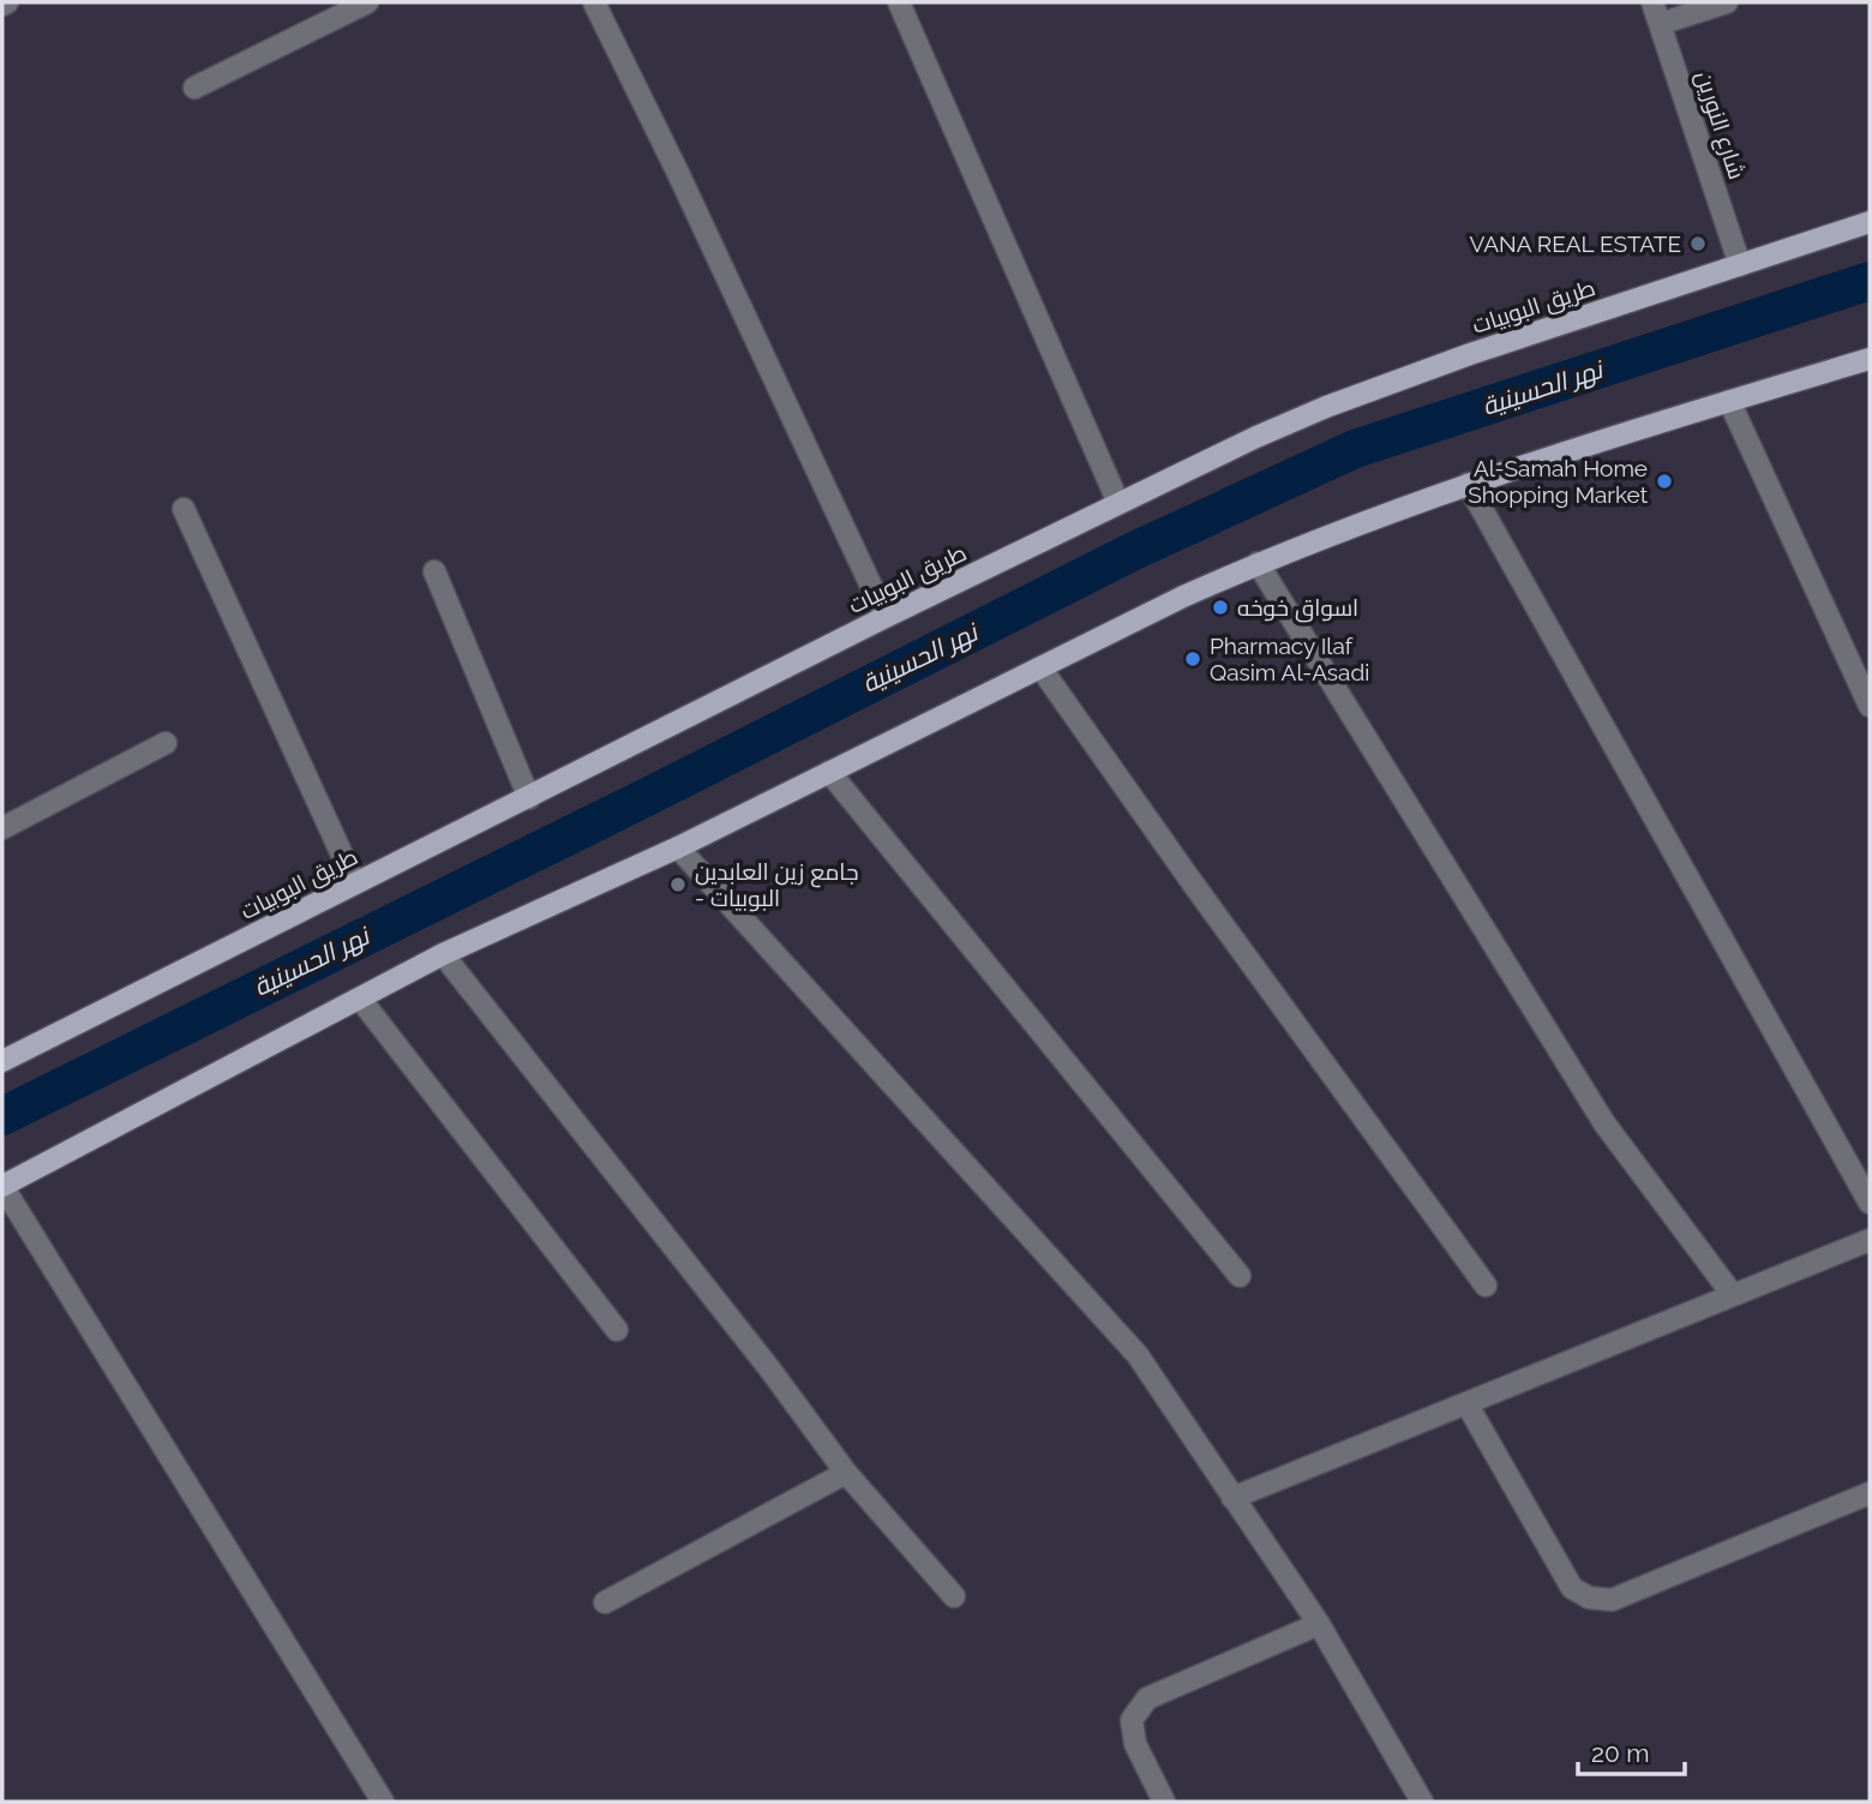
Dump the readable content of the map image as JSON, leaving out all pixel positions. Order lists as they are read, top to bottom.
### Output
{
  "streets": {
    "main road": ["طريق البوبيات"],
    "street": ["شارع النورين"]
  },
  "crossings": [
    ["شارع النورين", "طريق البوبيات"]
  ],
  "water": ["نهر الحسينية"],
  "places": [
    "VANA REAL ESTATE",
    "Al-Samah Home Shopping Market",
    "اسواق خوخه",
    "Pharmacy Ilaf Qasim Al-Asadi",
    "جامع زين العابدين - البوبيات"
  ],
  "scale_bar": "20 m"
}
